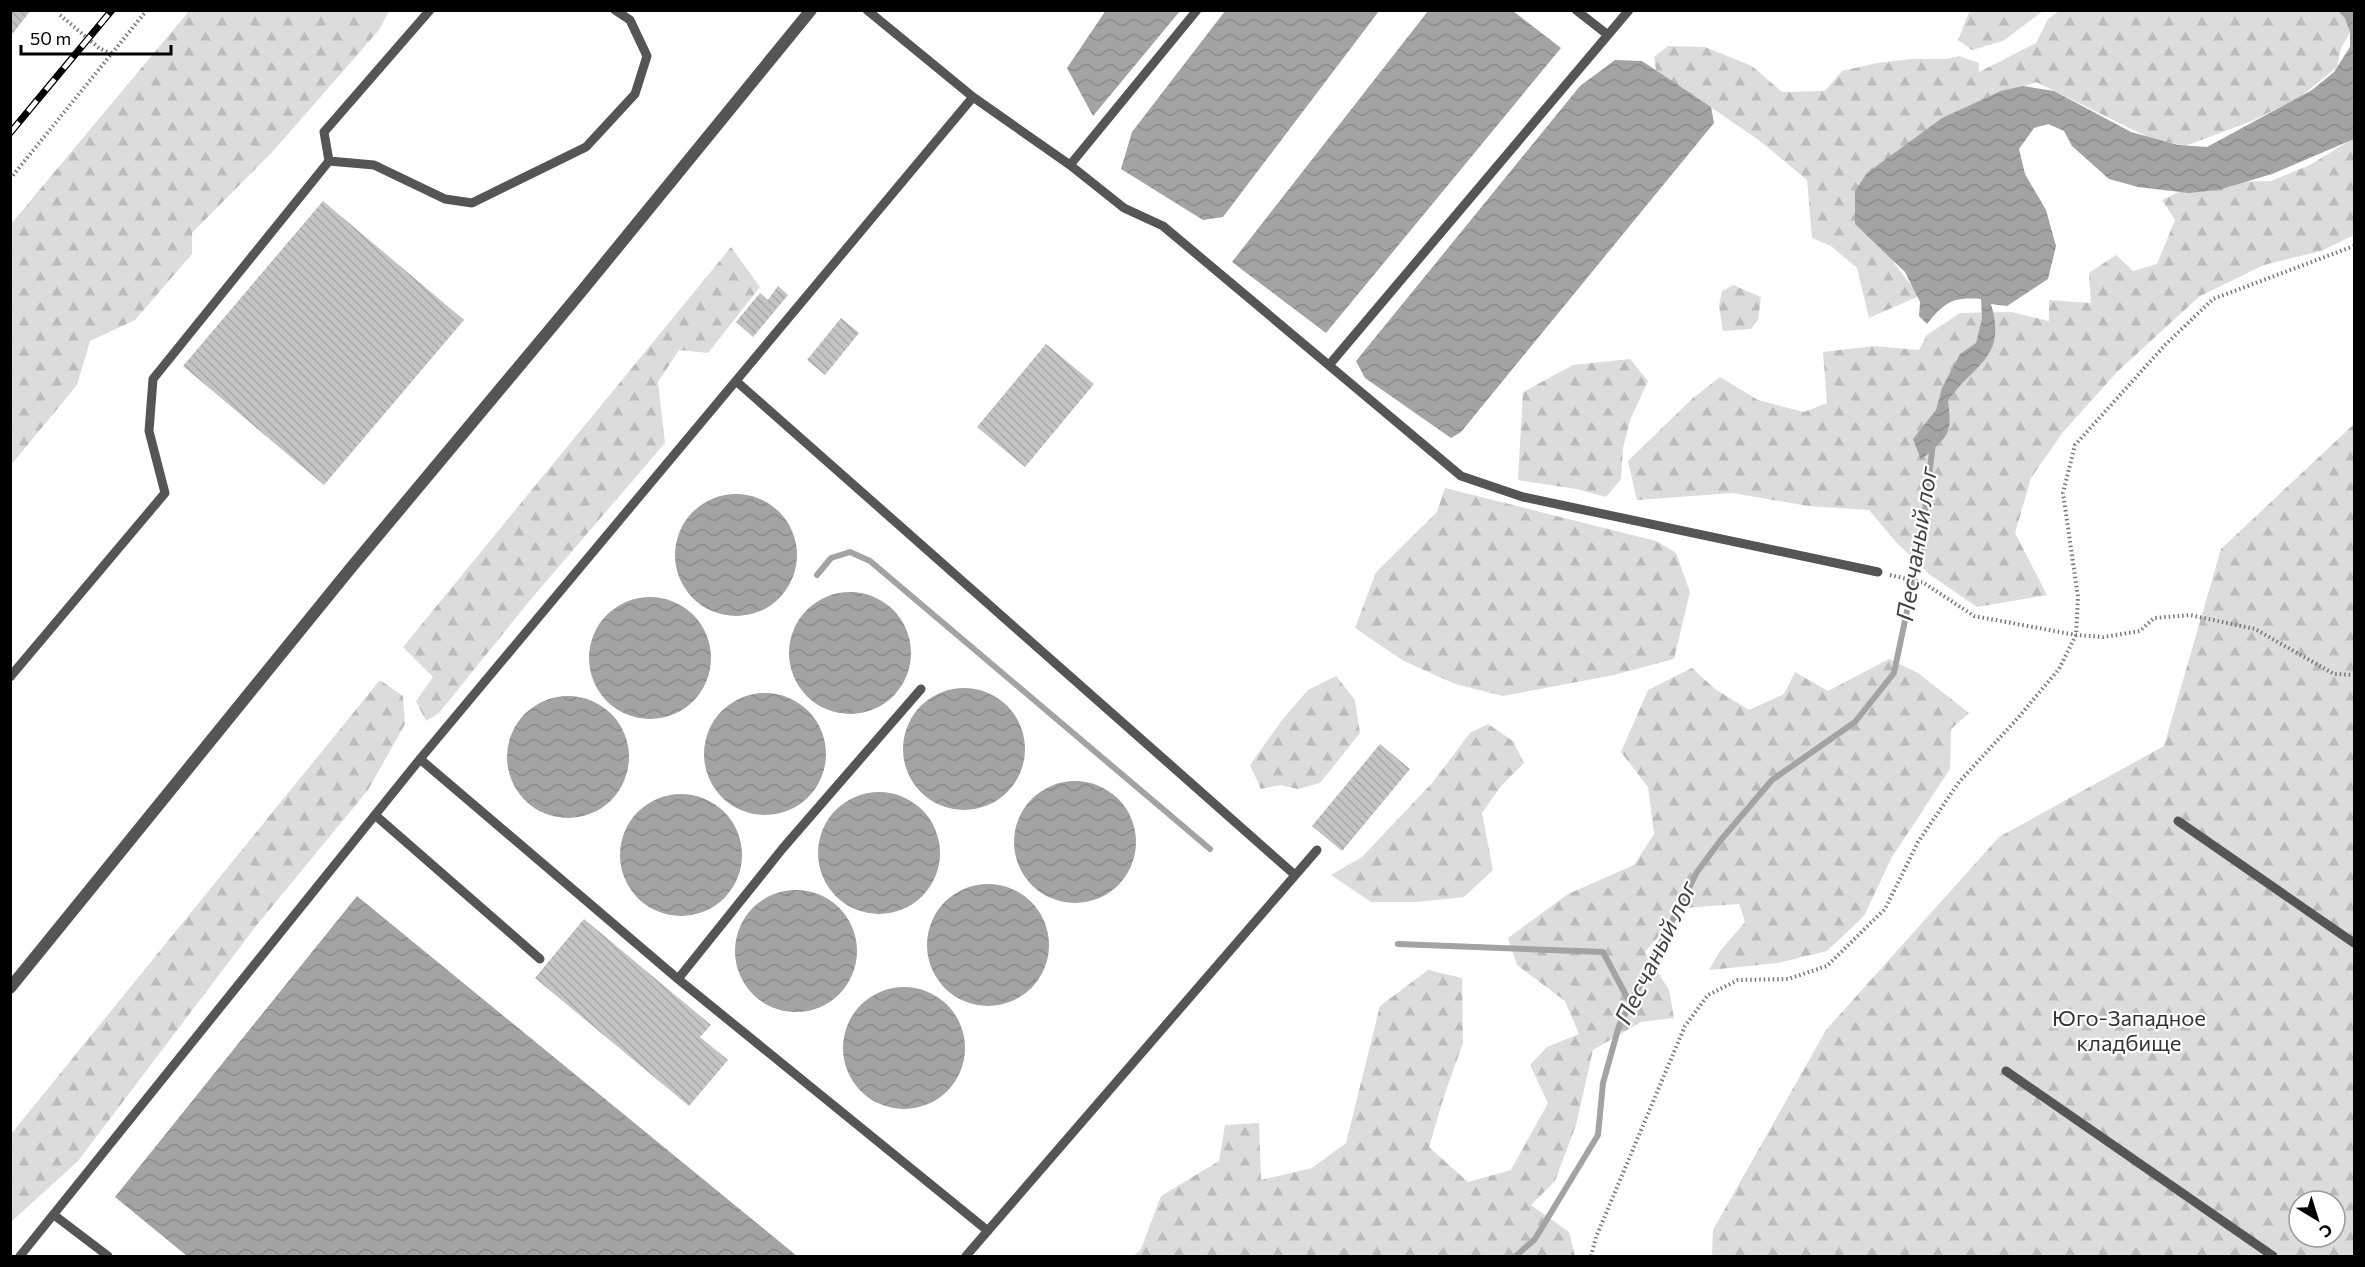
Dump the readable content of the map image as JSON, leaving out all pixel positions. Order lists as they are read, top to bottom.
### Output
{
  "water": ["Песчаный лог"],
  "parks": ["Юго-Западное кладбище"],
  "scale_bar": "50 m",
  "north": "bottom right"
}
